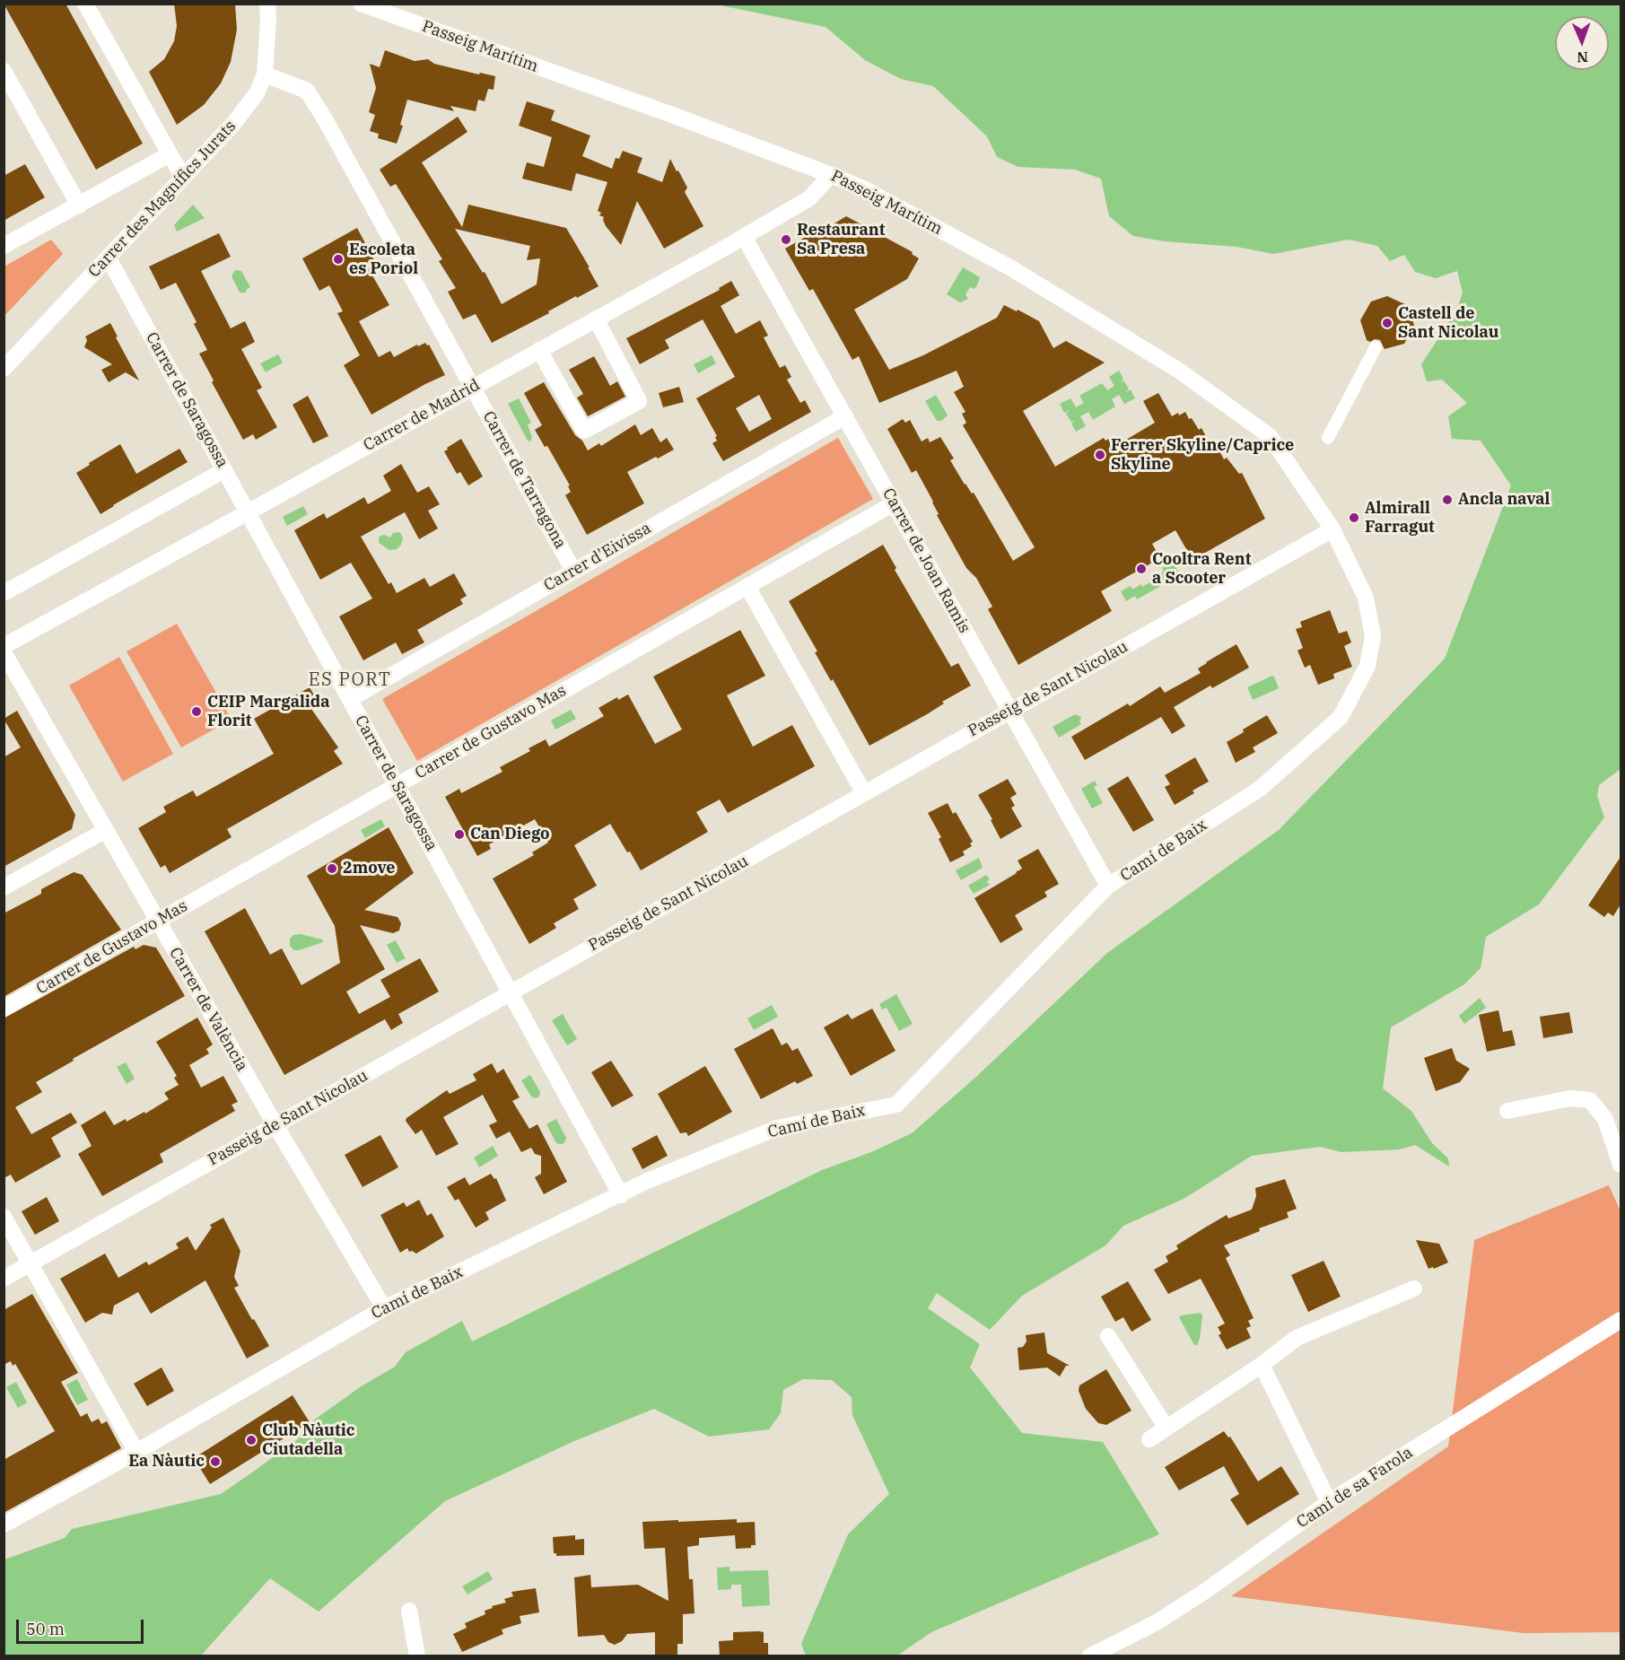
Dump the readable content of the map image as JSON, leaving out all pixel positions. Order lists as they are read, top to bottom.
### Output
{
  "streets": {
    "street": [
      "Passeig Marítim",
      "Carrer des Magnífics Jurats",
      "Carrer de Saragossa",
      "Carrer de Madrid",
      "Carrer de Tarragona",
      "Carrer d'Eivissa",
      "Carrer de Joan Ramis",
      "Passeig de Sant Nicolau",
      "Carrer de Gustavo Mas",
      "Camí de Baix",
      "Carrer de València",
      "Camí de sa Farola"
    ]
  },
  "crossings": [
    ["Passeig Marítim", "Carrer de Madrid"],
    ["Passeig Marítim", "Passeig de Sant Nicolau"],
    ["Passeig Marítim", "Camí de Baix"],
    ["Carrer des Magnífics Jurats", "Carrer de Saragossa"],
    ["Carrer des Magnífics Jurats", "Carrer de Tarragona"],
    ["Carrer de Saragossa", "Carrer de Madrid"],
    ["Carrer de Saragossa", "Carrer d'Eivissa"],
    ["Carrer de Saragossa", "Passeig de Sant Nicolau"],
    ["Carrer de Saragossa", "Carrer de Gustavo Mas"],
    ["Carrer de Saragossa", "Camí de Baix"],
    ["Carrer de Madrid", "Carrer de Tarragona"],
    ["Carrer de Madrid", "Carrer de Joan Ramis"],
    ["Carrer de Tarragona", "Carrer d'Eivissa"],
    ["Carrer d'Eivissa", "Carrer de Joan Ramis"],
    ["Carrer de Joan Ramis", "Passeig de Sant Nicolau"],
    ["Carrer de Joan Ramis", "Carrer de Gustavo Mas"],
    ["Carrer de Joan Ramis", "Camí de Baix"],
    ["Passeig de Sant Nicolau", "Camí de Baix"],
    ["Passeig de Sant Nicolau", "Carrer de València"],
    ["Carrer de Gustavo Mas", "Carrer de València"],
    ["Camí de Baix", "Carrer de València"]
  ],
  "districts": ["ES PORT"],
  "places": [
    "Restaurant Sa Presa",
    "Escoleta es Poriol",
    "Castell de Sant Nicolau",
    "Ferrer Skyline/Caprice Skyline",
    "Ancla naval",
    "Almirall Farragut",
    "Cooltra Rent a Scooter",
    "CEIP Margalida Florit",
    "Can Diego",
    "2move",
    "Club Nàutic Ciutadella",
    "Ea Nàutic"
  ],
  "scale_bar": "50 m",
  "north": "bottom"
}
